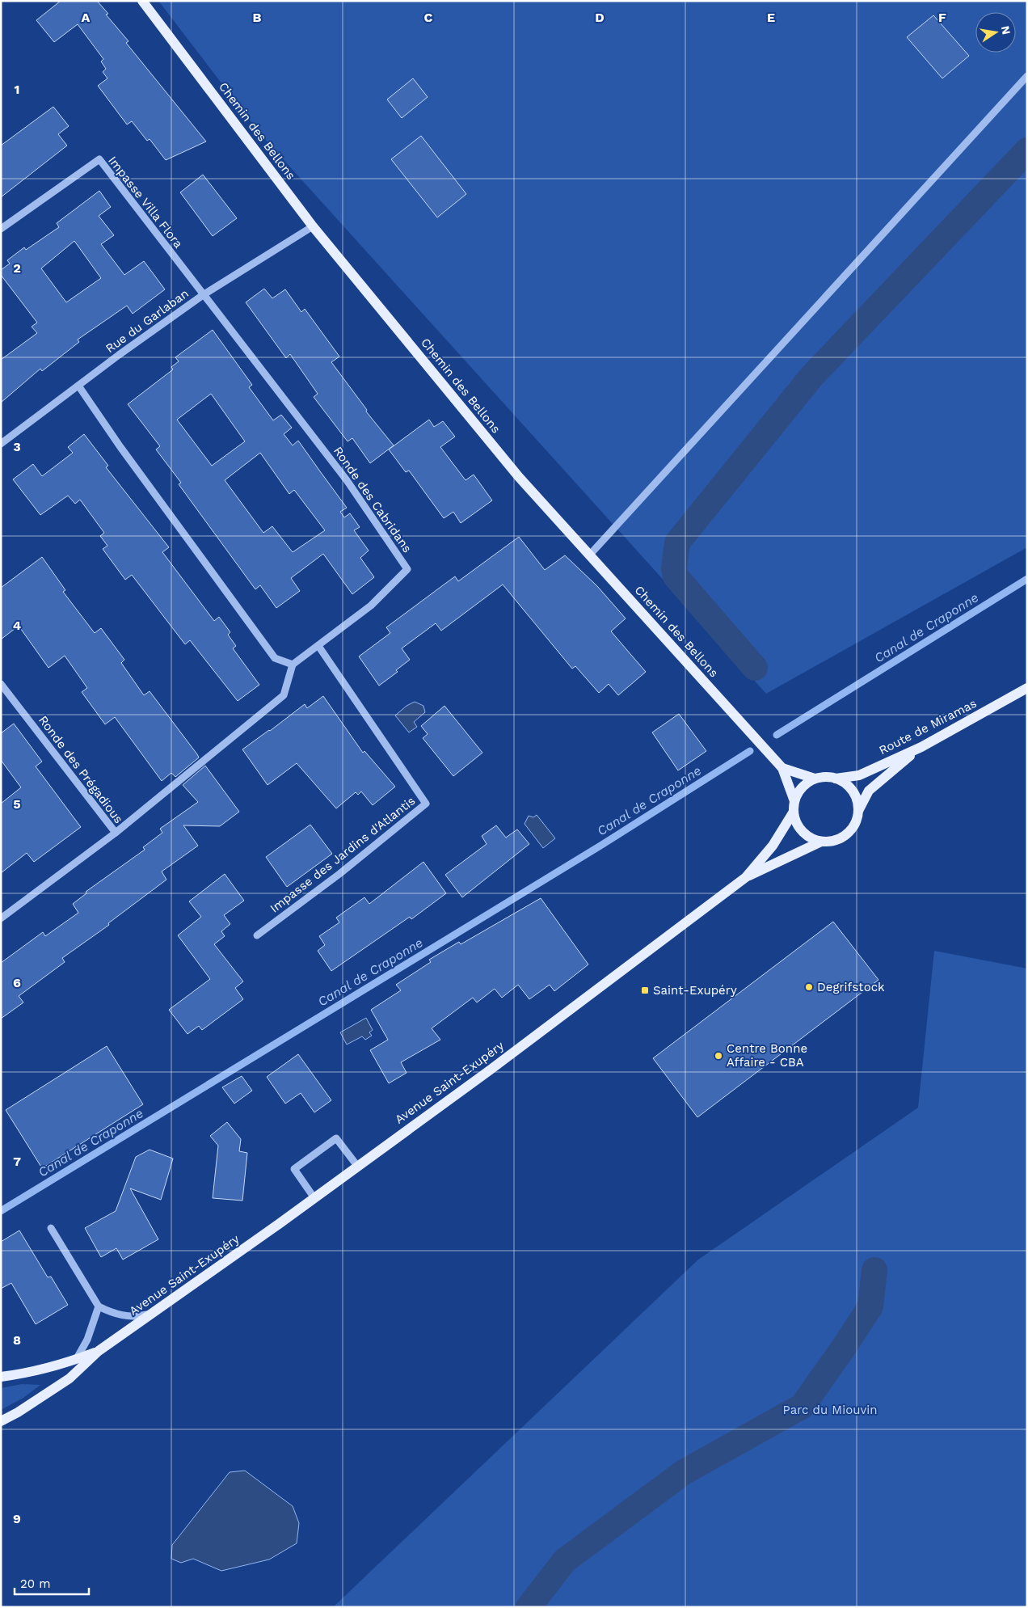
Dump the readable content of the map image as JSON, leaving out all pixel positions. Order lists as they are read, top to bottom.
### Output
{
  "streets": {
    "main road": ["Chemin des Bellons", "Route de Miramas", "Avenue Saint-Exupéry"],
    "street": [
      "Impasse Villa Flora",
      "Rue du Garlaban",
      "Ronde des Cabridans",
      "Ronde des Prégadious",
      "Impasse des Jardins d'Atlantis"
    ]
  },
  "crossings": [
    ["Chemin des Bellons", "Rue du Garlaban"],
    ["Chemin des Bellons", "Route de Miramas"],
    ["Chemin des Bellons", "Avenue Saint-Exupéry"],
    ["Impasse Villa Flora", "Rue du Garlaban"],
    ["Impasse Villa Flora", "Ronde des Cabridans"],
    ["Rue du Garlaban", "Ronde des Cabridans"],
    ["Ronde des Cabridans", "Impasse des Jardins d'Atlantis"],
    ["Route de Miramas", "Avenue Saint-Exupéry"]
  ],
  "water": ["Canal de Craponne"],
  "parks": ["Parc du Miouvin"],
  "places": {
    "other": ["Degrifstock", "Centre Bonne Affaire - CBA"],
    "transit": ["Saint-Exupéry"]
  },
  "scale_bar": "20 m",
  "north": "right",
  "grid": {
    "columns": [
      "A",
      "B",
      "C",
      "D",
      "E",
      "F"
    ],
    "rows": [
      "1",
      "2",
      "3",
      "4",
      "5",
      "6",
      "7",
      "8",
      "9"
    ]
  }
}
